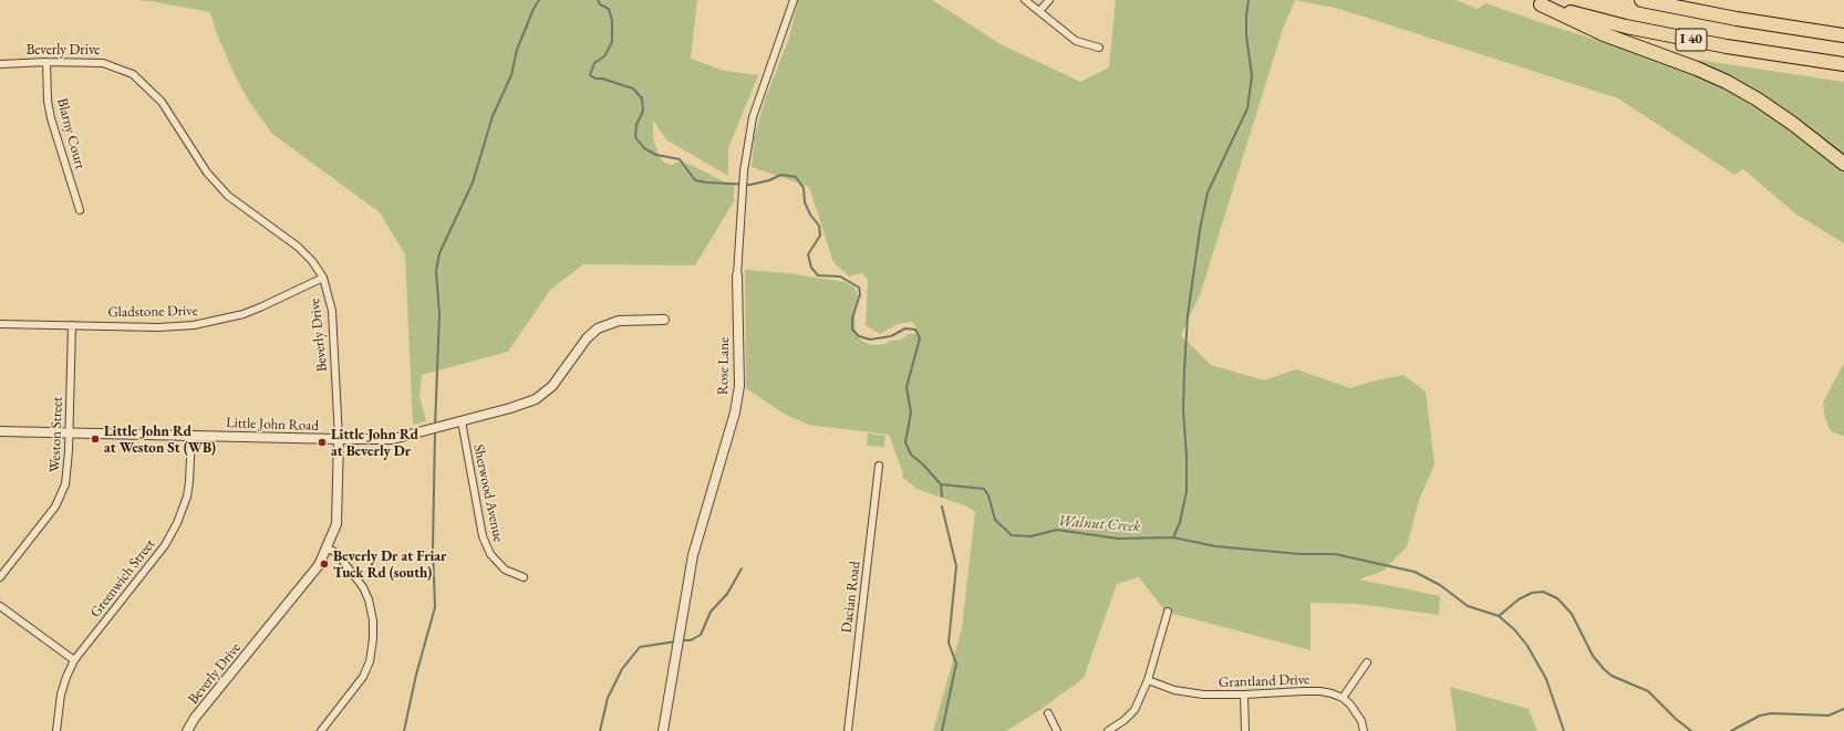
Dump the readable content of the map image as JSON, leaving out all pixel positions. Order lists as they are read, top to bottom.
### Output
{
  "streets": {
    "highway": ["I 40"],
    "street": [
      "Beverly Drive",
      "Blarny Court",
      "Gladstone Drive",
      "Rose Lane",
      "Little John Road",
      "Weston Street",
      "Sherwood Avenue",
      "Greenwich Street",
      "Dacian Road",
      "Grantland Drive"
    ]
  },
  "crossings": [
    ["Beverly Drive", "Blarny Court"],
    ["Beverly Drive", "Gladstone Drive"],
    ["Beverly Drive", "Little John Road"],
    ["Gladstone Drive", "Weston Street"],
    ["Little John Road", "Weston Street"],
    ["Little John Road", "Sherwood Avenue"],
    ["Little John Road", "Greenwich Street"]
  ],
  "water": ["Walnut Creek"],
  "places": ["Little John Rd at Weston St (WB)", "Little John Rd at Beverly Dr", "Beverly Dr at Friar Tuck Rd (south)"]
}
